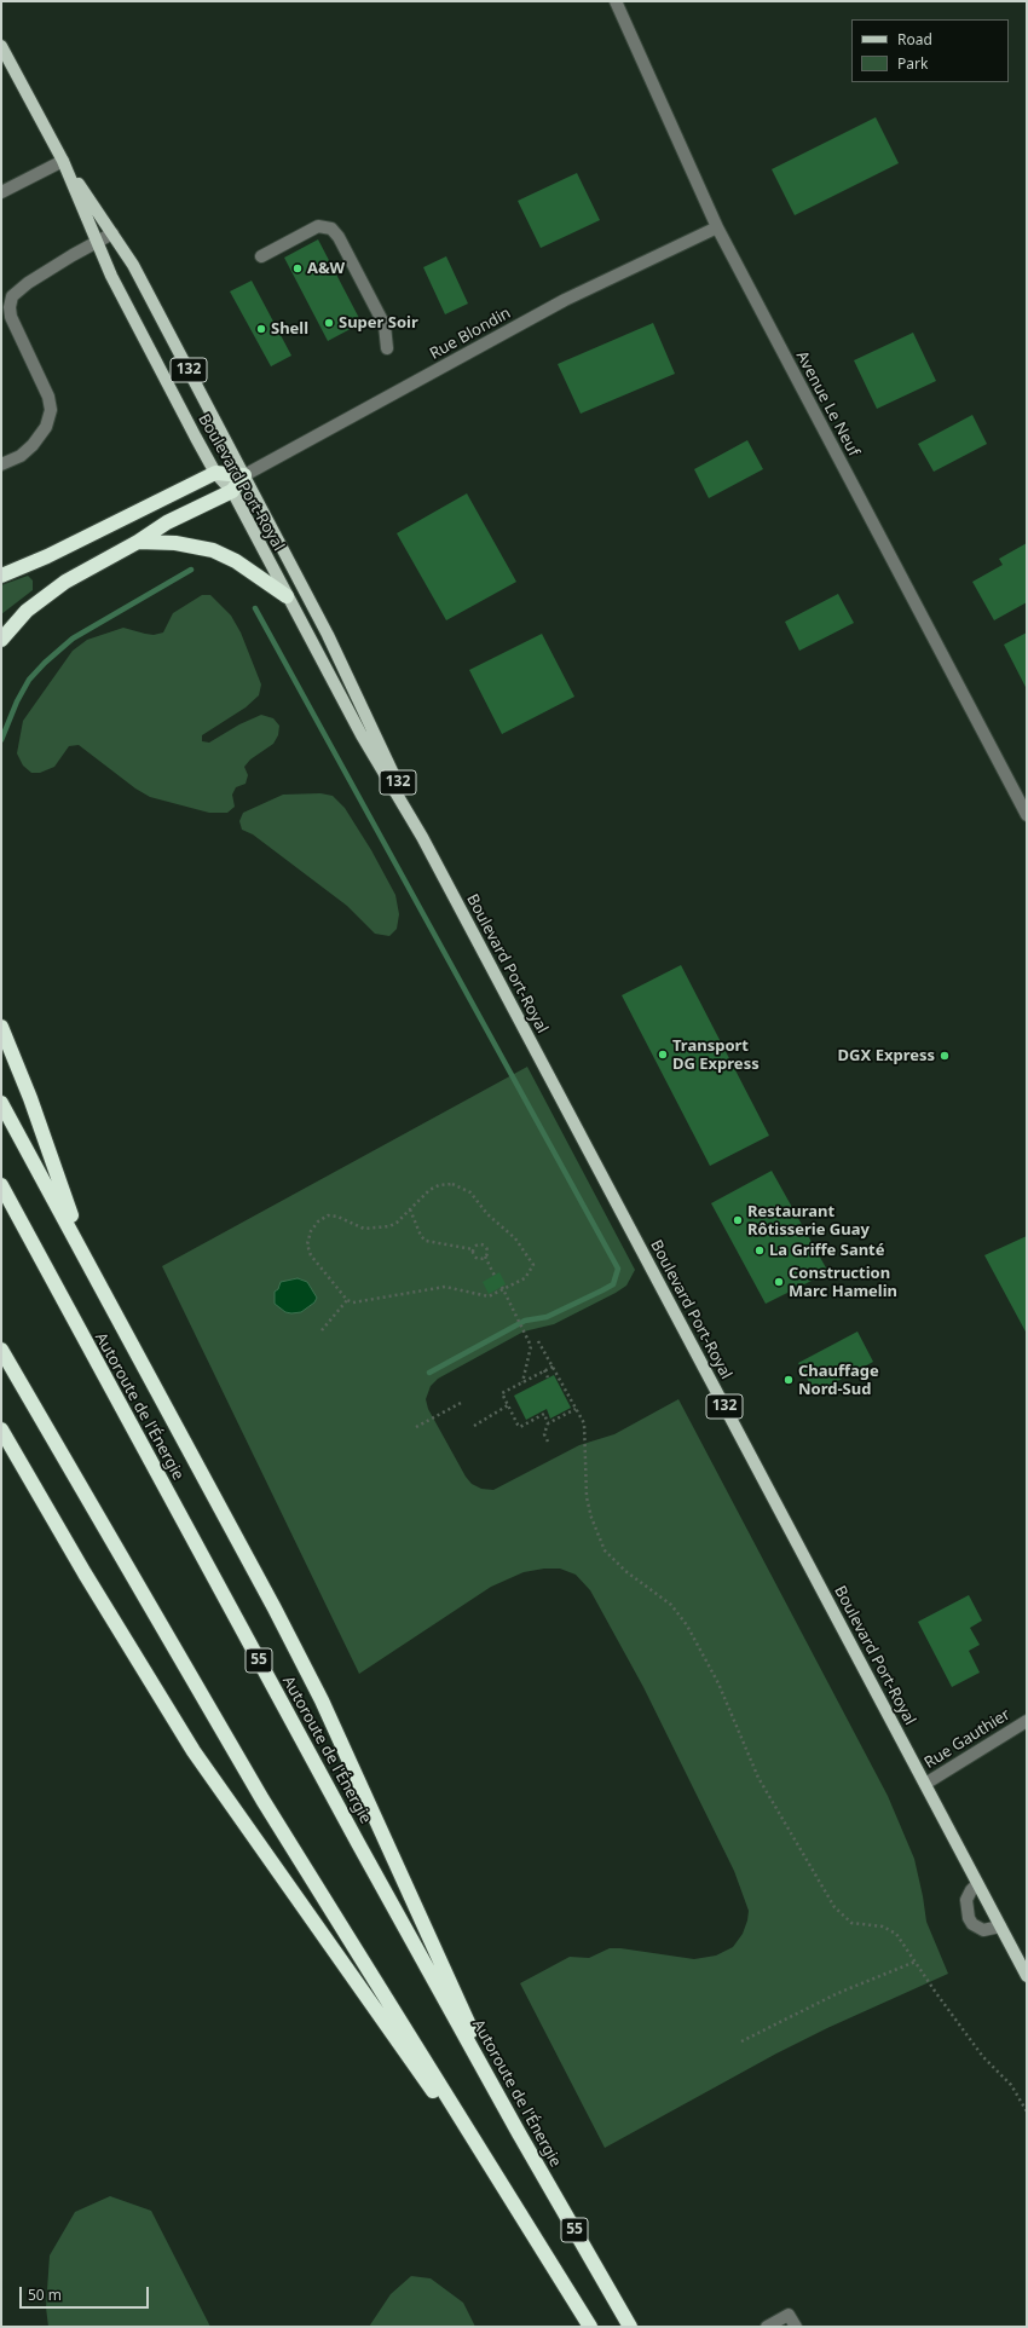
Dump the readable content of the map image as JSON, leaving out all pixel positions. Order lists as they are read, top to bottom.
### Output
{
  "streets": {
    "highway": ["Autoroute de l'Énergie", "55"],
    "main road": ["132", "Boulevard Port-Royal"],
    "street": ["Rue Blondin", "Avenue Le Neuf", "Rue Gauthier"]
  },
  "crossings": [
    ["Rue Blondin", "Avenue Le Neuf"],
    ["Rue Blondin", "Boulevard Port-Royal"],
    ["Boulevard Port-Royal", "Rue Gauthier"]
  ],
  "places": [
    "A&W",
    "Super Soir",
    "Shell",
    "Transport DG Express",
    "DGX Express",
    "Restaurant Rôtisserie Guay",
    "La Griffe Santé",
    "Construction Marc Hamelin",
    "Chauffage Nord-Sud"
  ],
  "legend": ["Road", "Park"],
  "scale_bar": "50 m"
}
